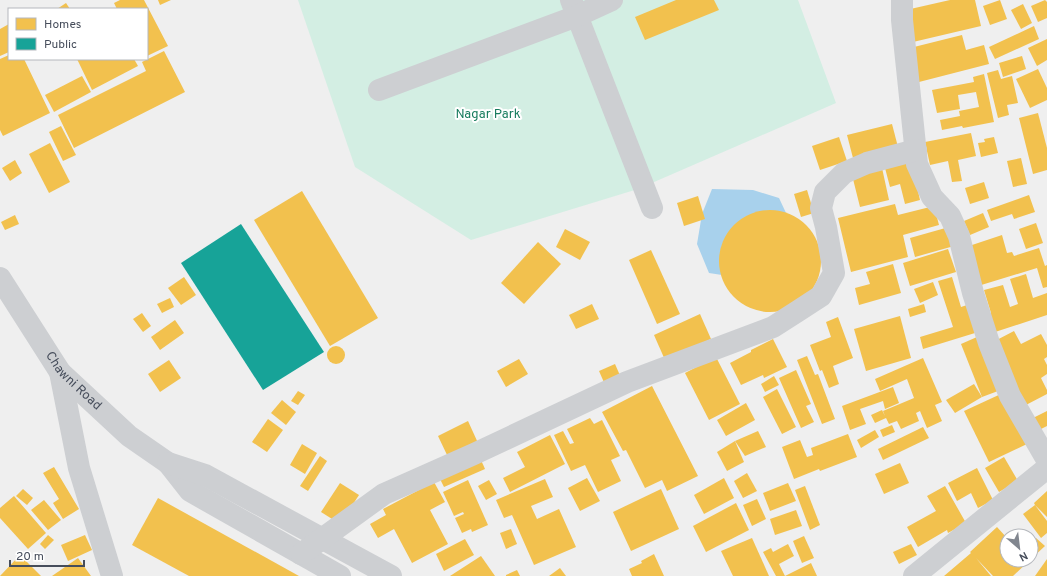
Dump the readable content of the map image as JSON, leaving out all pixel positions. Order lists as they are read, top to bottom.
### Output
{
  "streets": {
    "street": ["Chawni Road"]
  },
  "parks": ["Nagar Park"],
  "legend": ["Homes", "Public"],
  "scale_bar": "20 m",
  "north": "bottom right"
}
